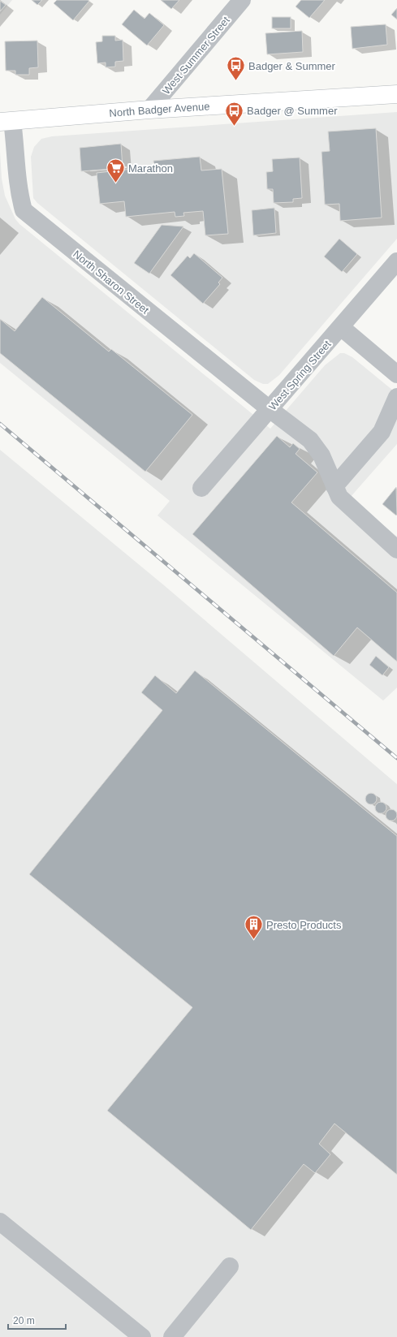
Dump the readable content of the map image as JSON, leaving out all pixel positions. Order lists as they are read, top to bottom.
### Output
{
  "streets": {
    "main road": ["North Badger Avenue"],
    "street": ["West Summer Street", "North Sharon Street", "West Spring Street"]
  },
  "crossings": [
    ["West Summer Street", "North Badger Avenue"],
    ["North Badger Avenue", "North Sharon Street"],
    ["North Sharon Street", "West Spring Street"]
  ],
  "places": {
    "bus stop": ["Badger & Summer", "Badger @ Summer"],
    "supermarket": ["Marathon"],
    "building": ["Presto Products"]
  },
  "scale_bar": "20 m"
}
